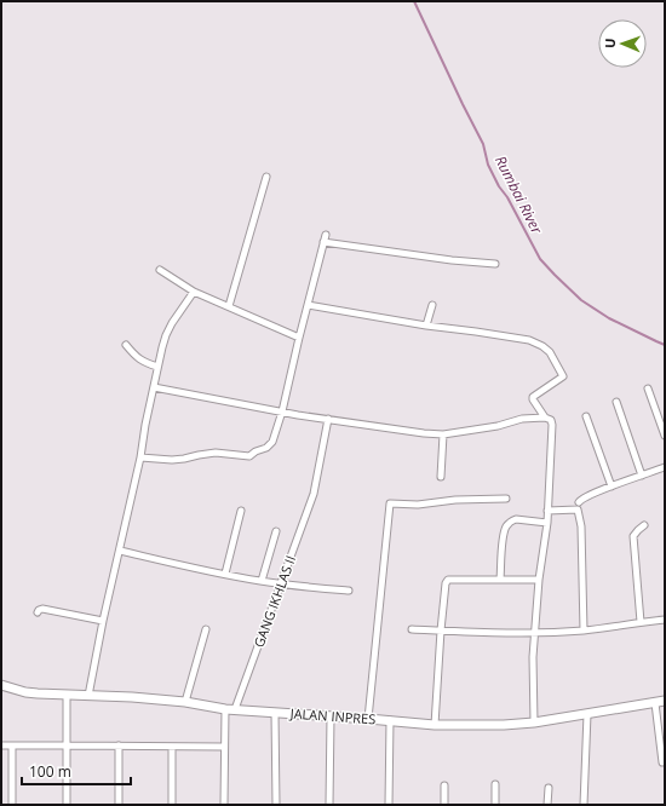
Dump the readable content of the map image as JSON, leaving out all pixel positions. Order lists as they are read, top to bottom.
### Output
{
  "streets": {
    "main road": ["JALAN INPRES"],
    "street": ["GANG IKHLAS II"]
  },
  "crossings": [
    ["GANG IKHLAS II", "JALAN INPRES"]
  ],
  "water": ["Rumbai River"],
  "scale_bar": "100 m",
  "north": "left"
}
